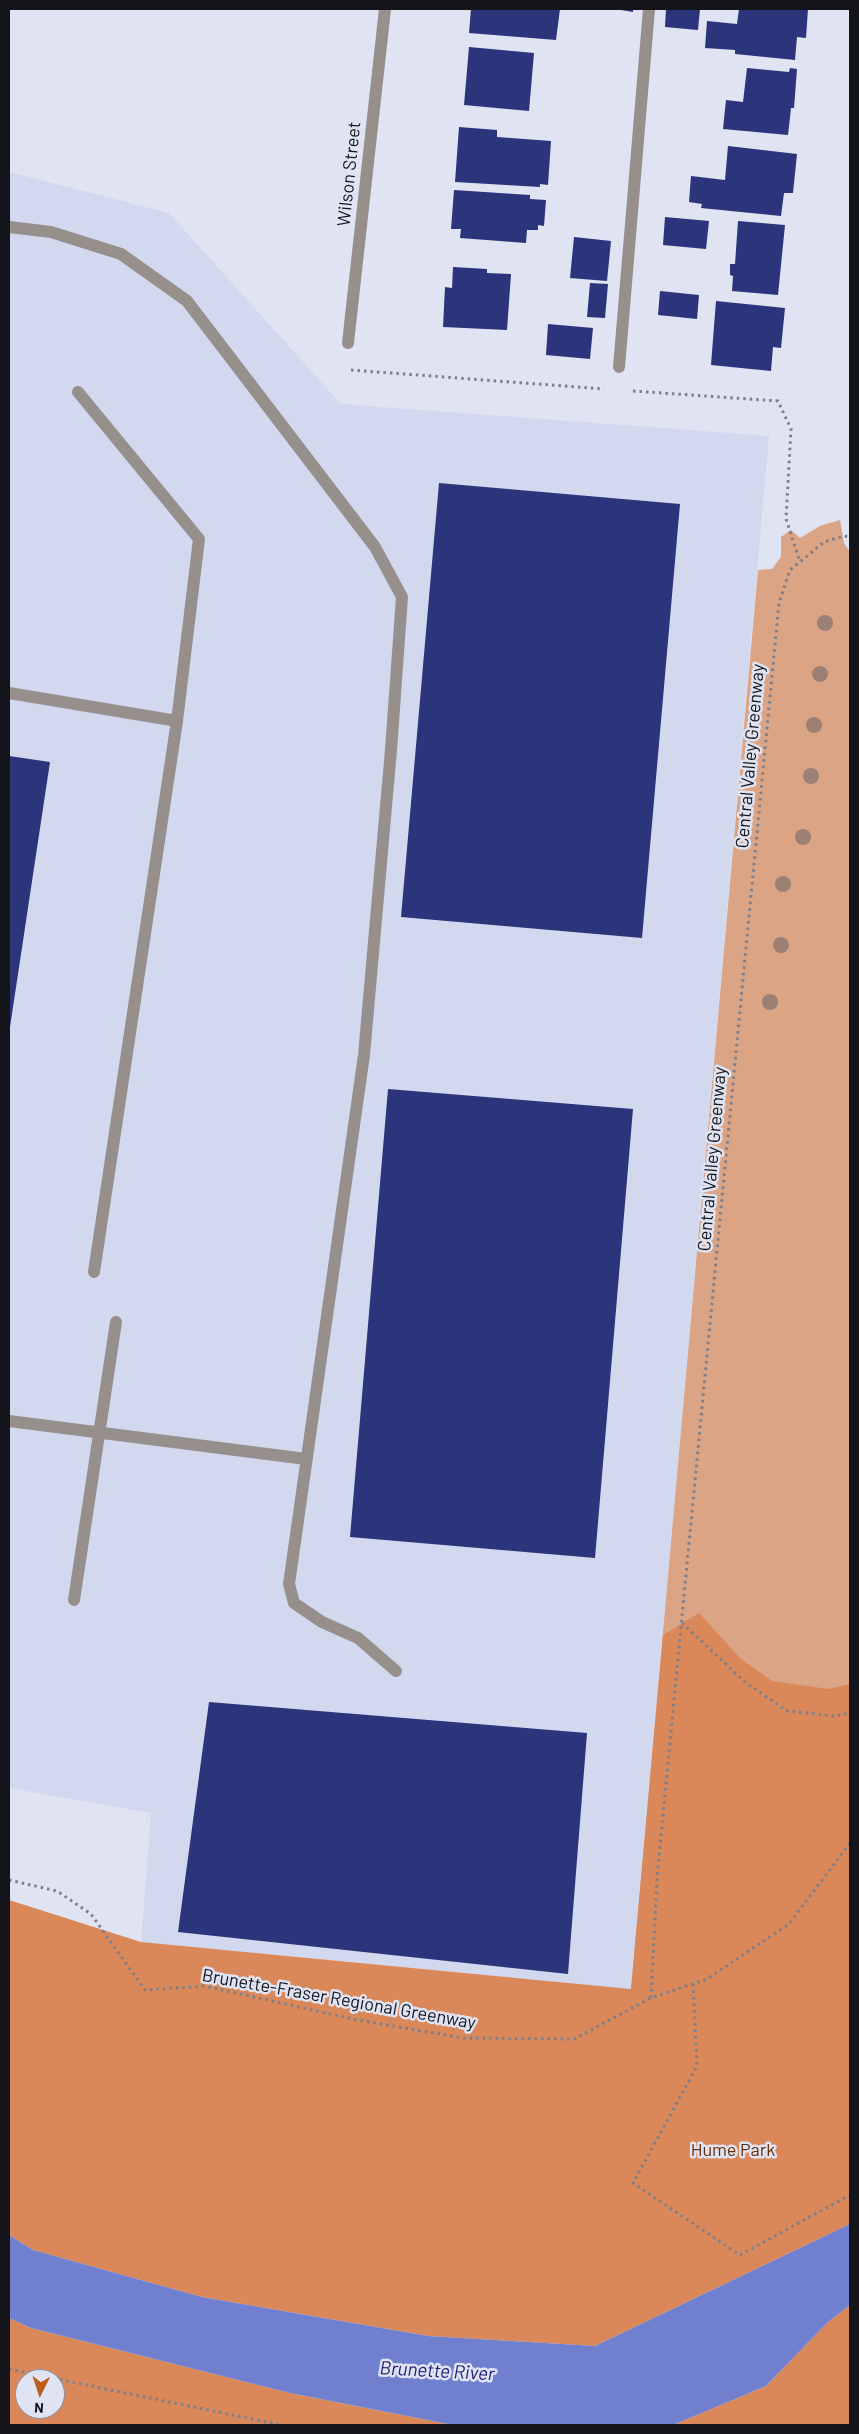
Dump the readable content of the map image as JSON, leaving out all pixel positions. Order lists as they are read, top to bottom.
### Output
{
  "streets": {
    "street": ["Wilson Street"],
    "path": ["Central Valley Greenway", "Brunette-Fraser Regional Greenway"]
  },
  "crossings": [
    ["Central Valley Greenway", "Brunette-Fraser Regional Greenway"]
  ],
  "water": ["Brunette River"],
  "parks": ["Hume Park"],
  "north": "bottom"
}
